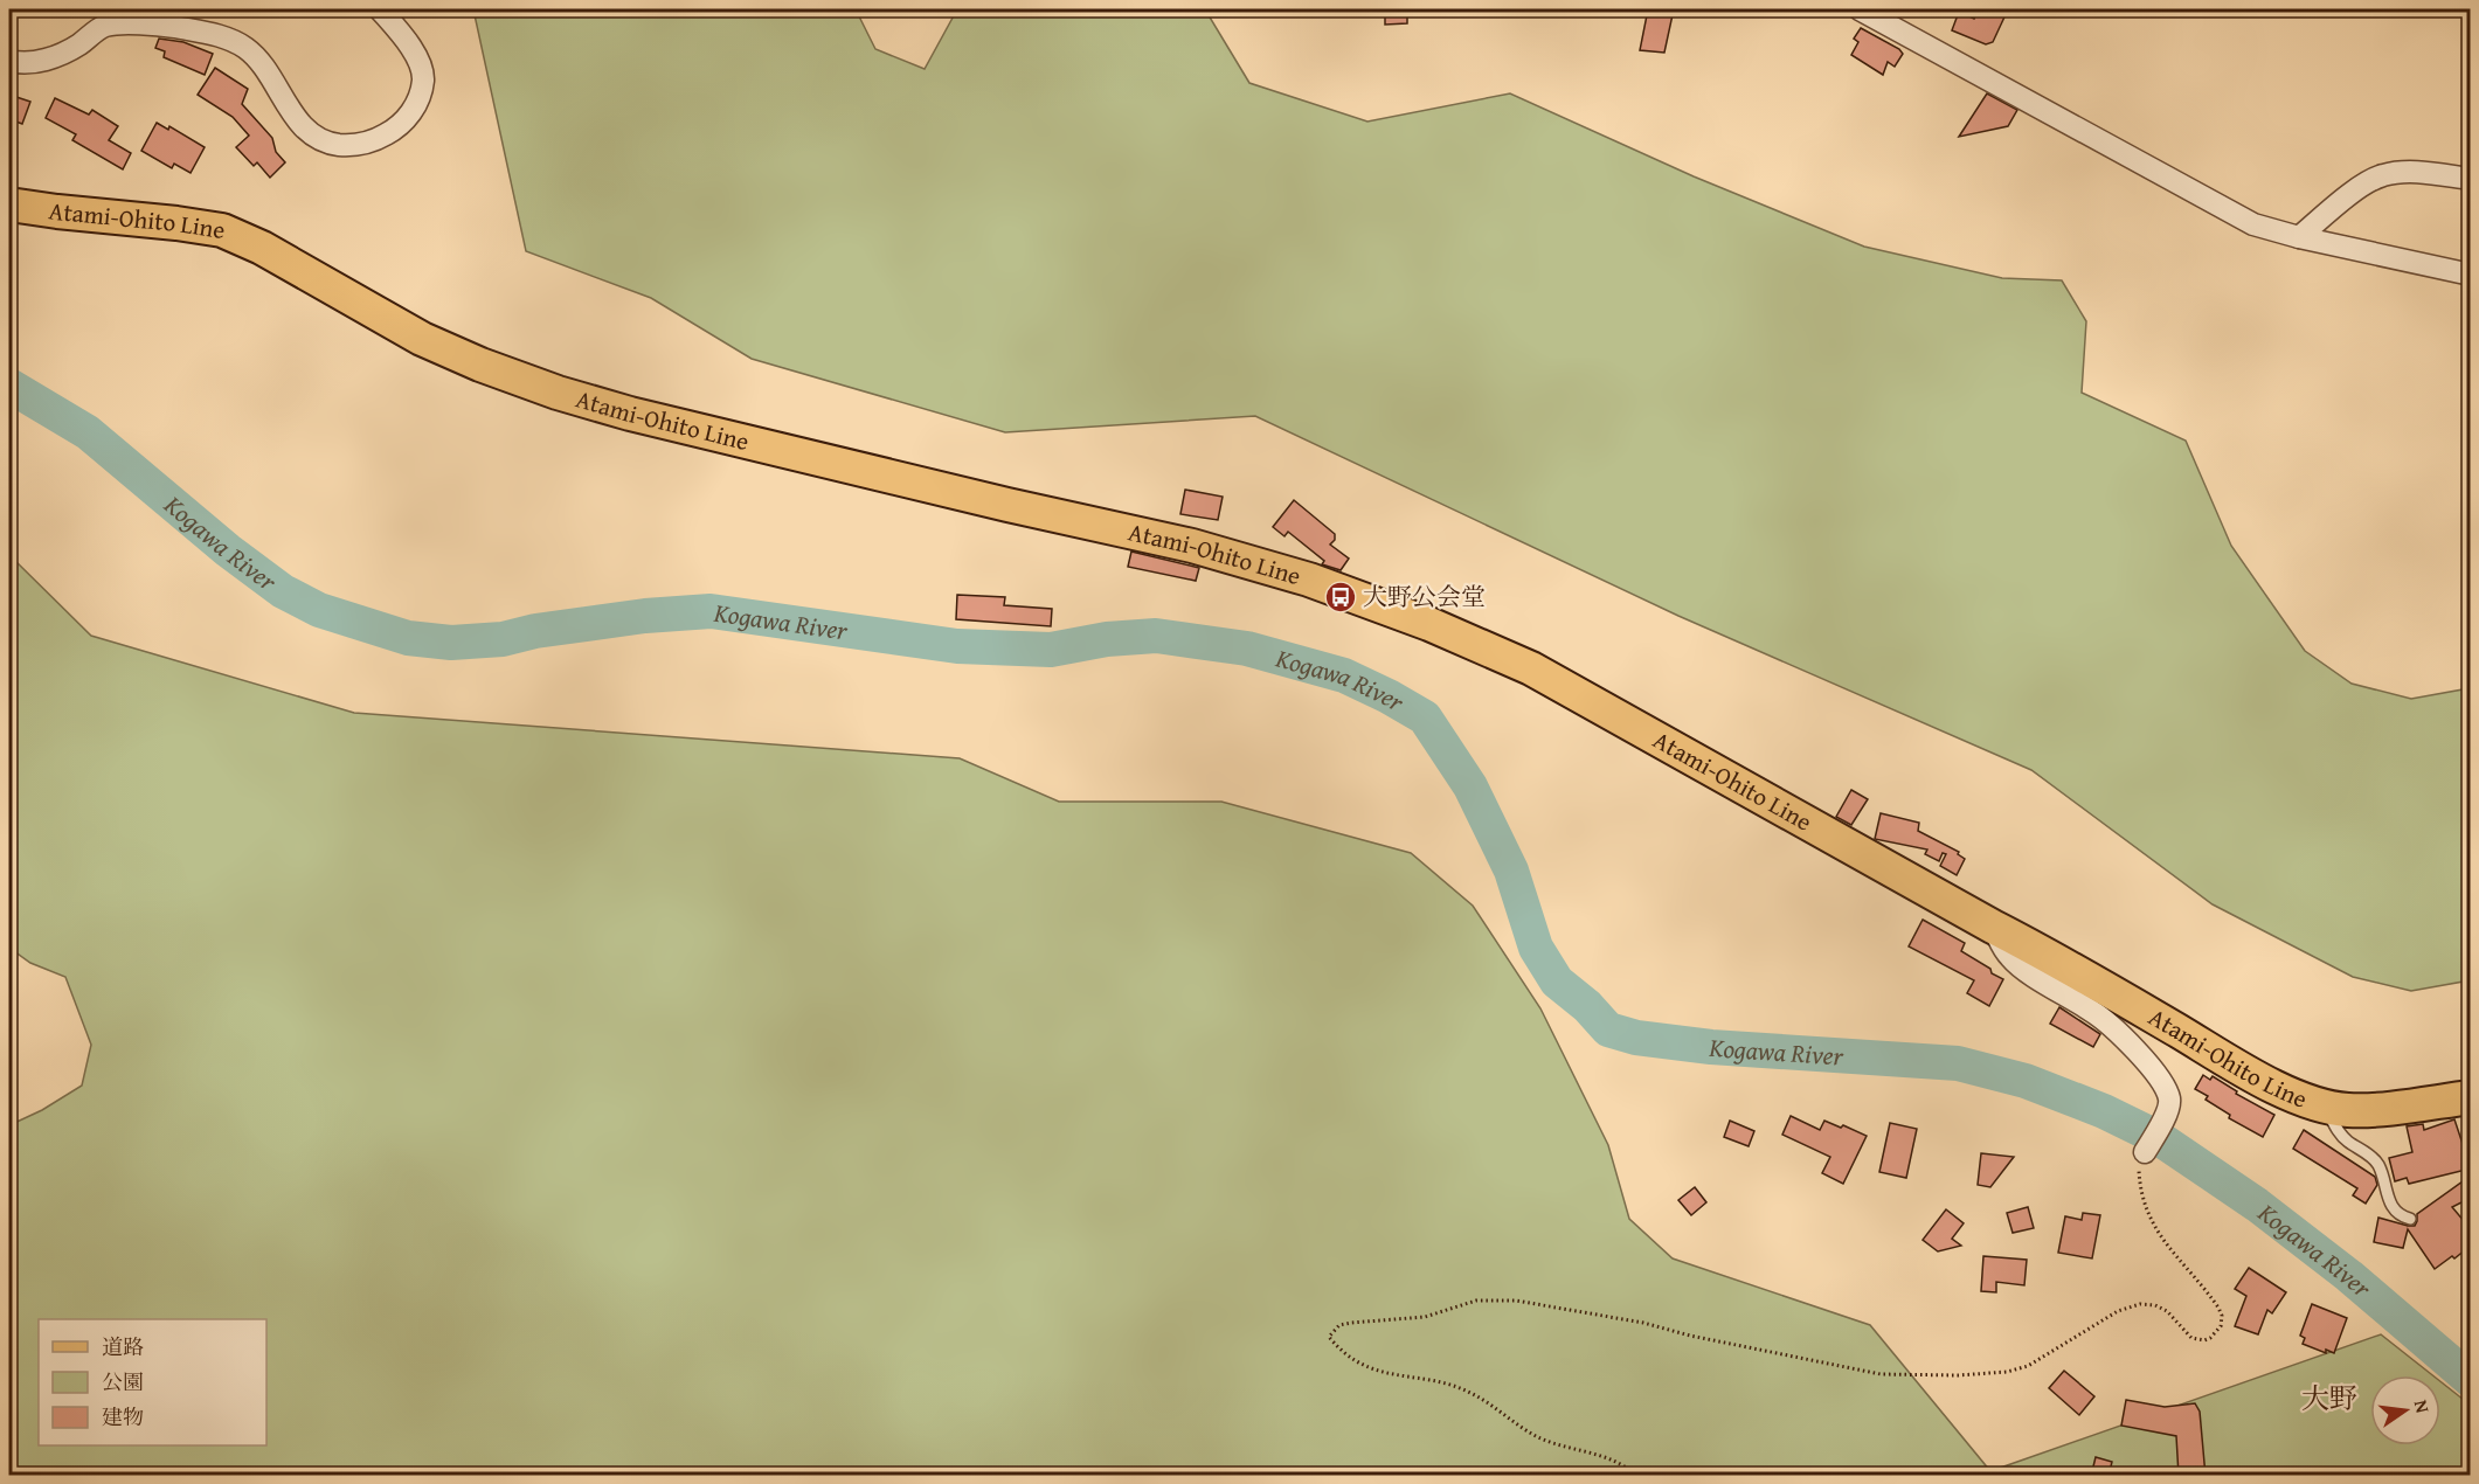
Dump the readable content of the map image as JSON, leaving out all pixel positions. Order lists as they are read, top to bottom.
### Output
{
  "streets": {
    "main road": ["Atami-Ohito Line"]
  },
  "districts": ["大野"],
  "water": ["Kogawa River"],
  "places": {
    "bus stop": ["大野公会堂"]
  },
  "legend": ["道路", "公園", "建物"],
  "north": "right"
}
